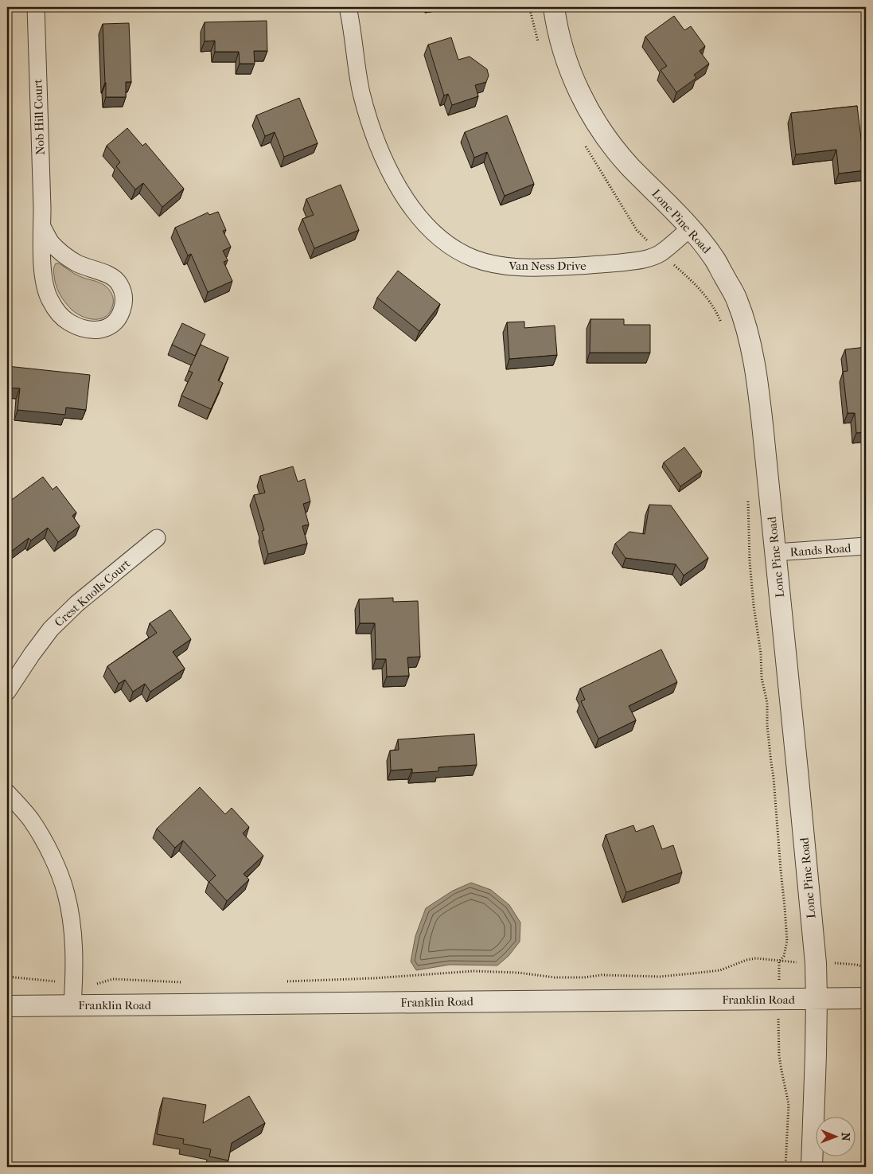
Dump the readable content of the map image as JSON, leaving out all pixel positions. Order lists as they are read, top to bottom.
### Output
{
  "streets": {
    "street": [
      "Nob Hill Court",
      "Lone Pine Road",
      "Van Ness Drive",
      "Rands Road",
      "Crest Knolls Court",
      "Franklin Road"
    ]
  },
  "crossings": [
    ["Lone Pine Road", "Van Ness Drive"],
    ["Lone Pine Road", "Rands Road"],
    ["Lone Pine Road", "Franklin Road"]
  ],
  "north": "right"
}
